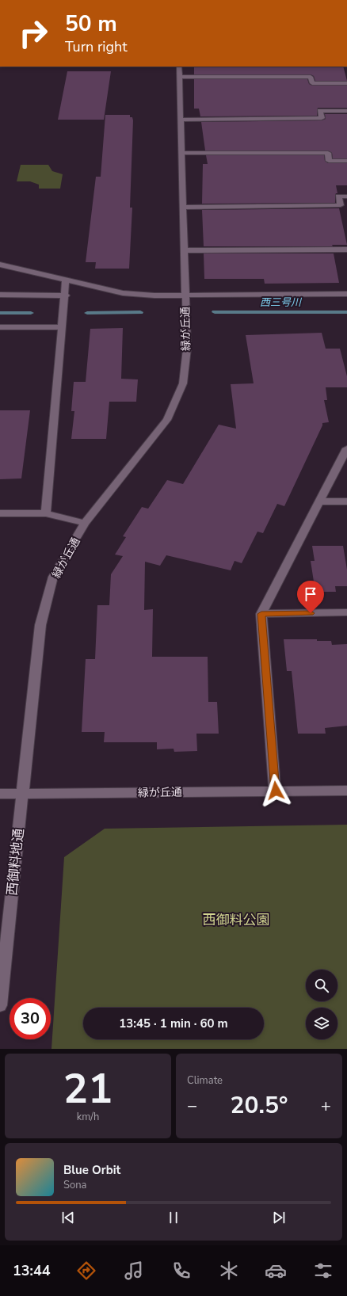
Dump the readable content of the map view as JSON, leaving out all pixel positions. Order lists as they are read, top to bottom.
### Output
{
  "streets": {
    "street": ["緑が丘通", "西御料地通"]
  },
  "crossings": [
    ["緑が丘通", "西御料地通"]
  ],
  "water": ["西三号川"],
  "parks": ["西御料公園"],
  "page": {
    "turn": ["50 m", "Turn right"],
    "limit": "30",
    "trip": "13:45 · 1 min · 60 m",
    "tile": [
      ["21", "km/h"],
      "Climate"
    ],
    "heat": ["−", "20.5°", "+"],
    "song": ["Blue Orbit", "Sona"],
    "tabs": "13:44"
  }
}
